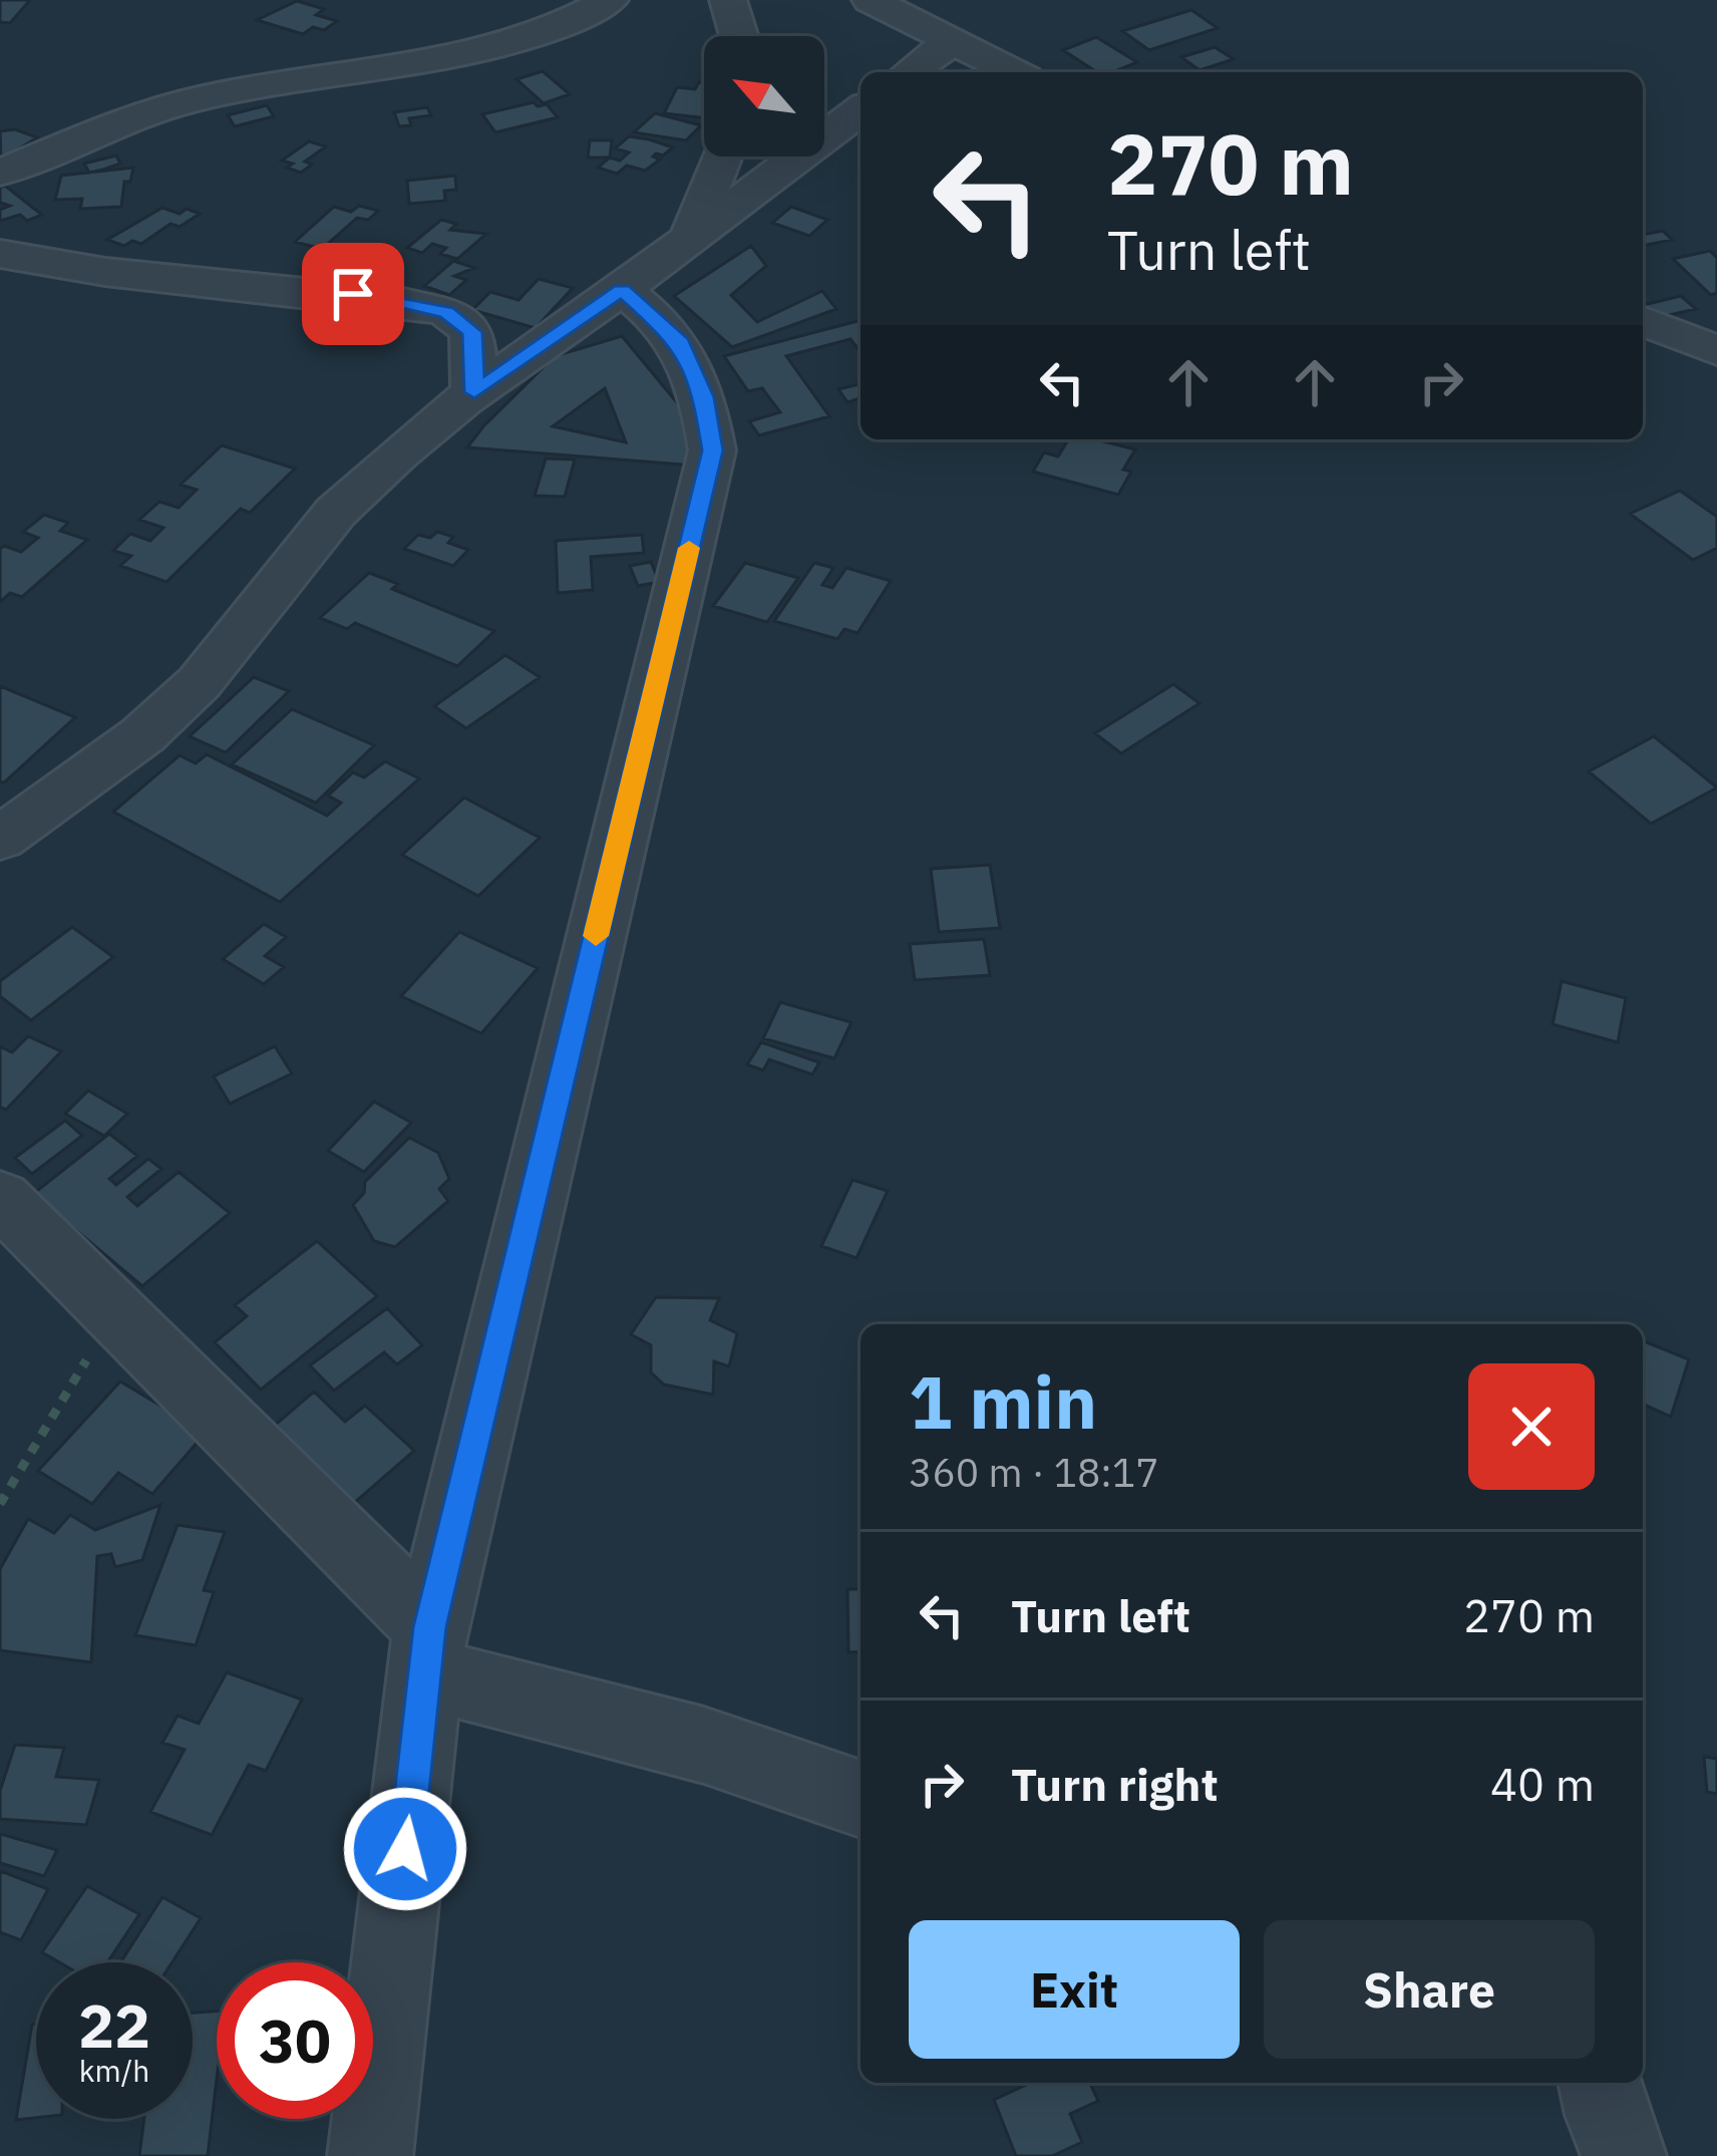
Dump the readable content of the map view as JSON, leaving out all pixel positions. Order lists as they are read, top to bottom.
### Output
{
  "north": "top left",
  "page": {
    "turn": ["270 m", "Turn left"],
    "heading": ["1 min", "360 m · 18:17"],
    "list": [
      {
        "name": "Turn left",
        "value": "270 m"
      },
      {
        "name": "Turn right",
        "value": "40 m"
      }
    ],
    "buttons": ["Exit", "Share"],
    "speed": "22 km/h",
    "limit": "30"
  }
}
